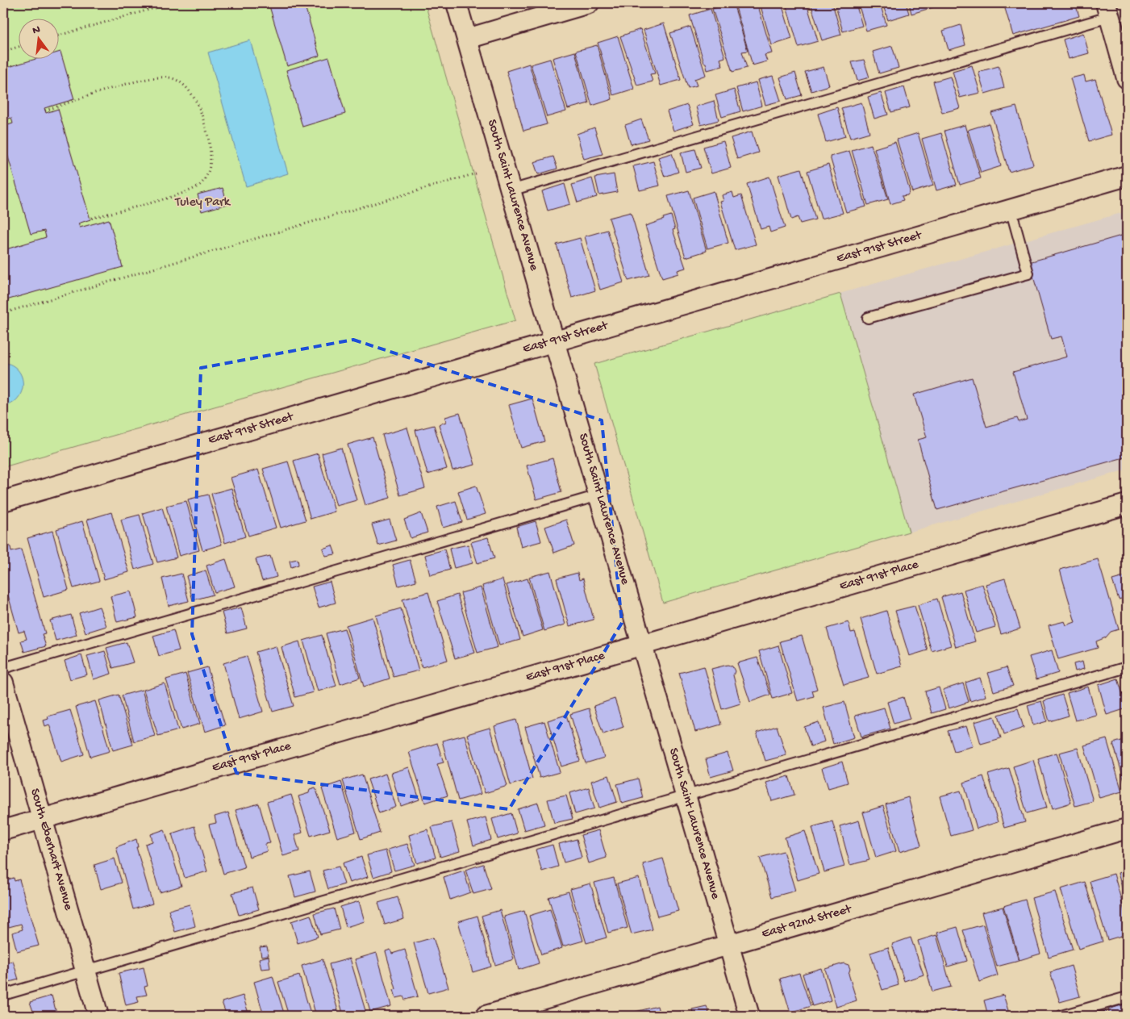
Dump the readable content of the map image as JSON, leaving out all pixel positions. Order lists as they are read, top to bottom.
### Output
{
  "streets": {
    "street": [
      "South Saint Lawrence Avenue",
      "East 91st Street",
      "East 91st Place",
      "South Eberhart Avenue",
      "East 92nd Street"
    ]
  },
  "crossings": [
    ["South Saint Lawrence Avenue", "East 91st Street"],
    ["South Saint Lawrence Avenue", "East 91st Place"],
    ["South Saint Lawrence Avenue", "East 92nd Street"],
    ["East 91st Place", "South Eberhart Avenue"]
  ],
  "parks": ["Tuley Park"],
  "north": "top"
}
